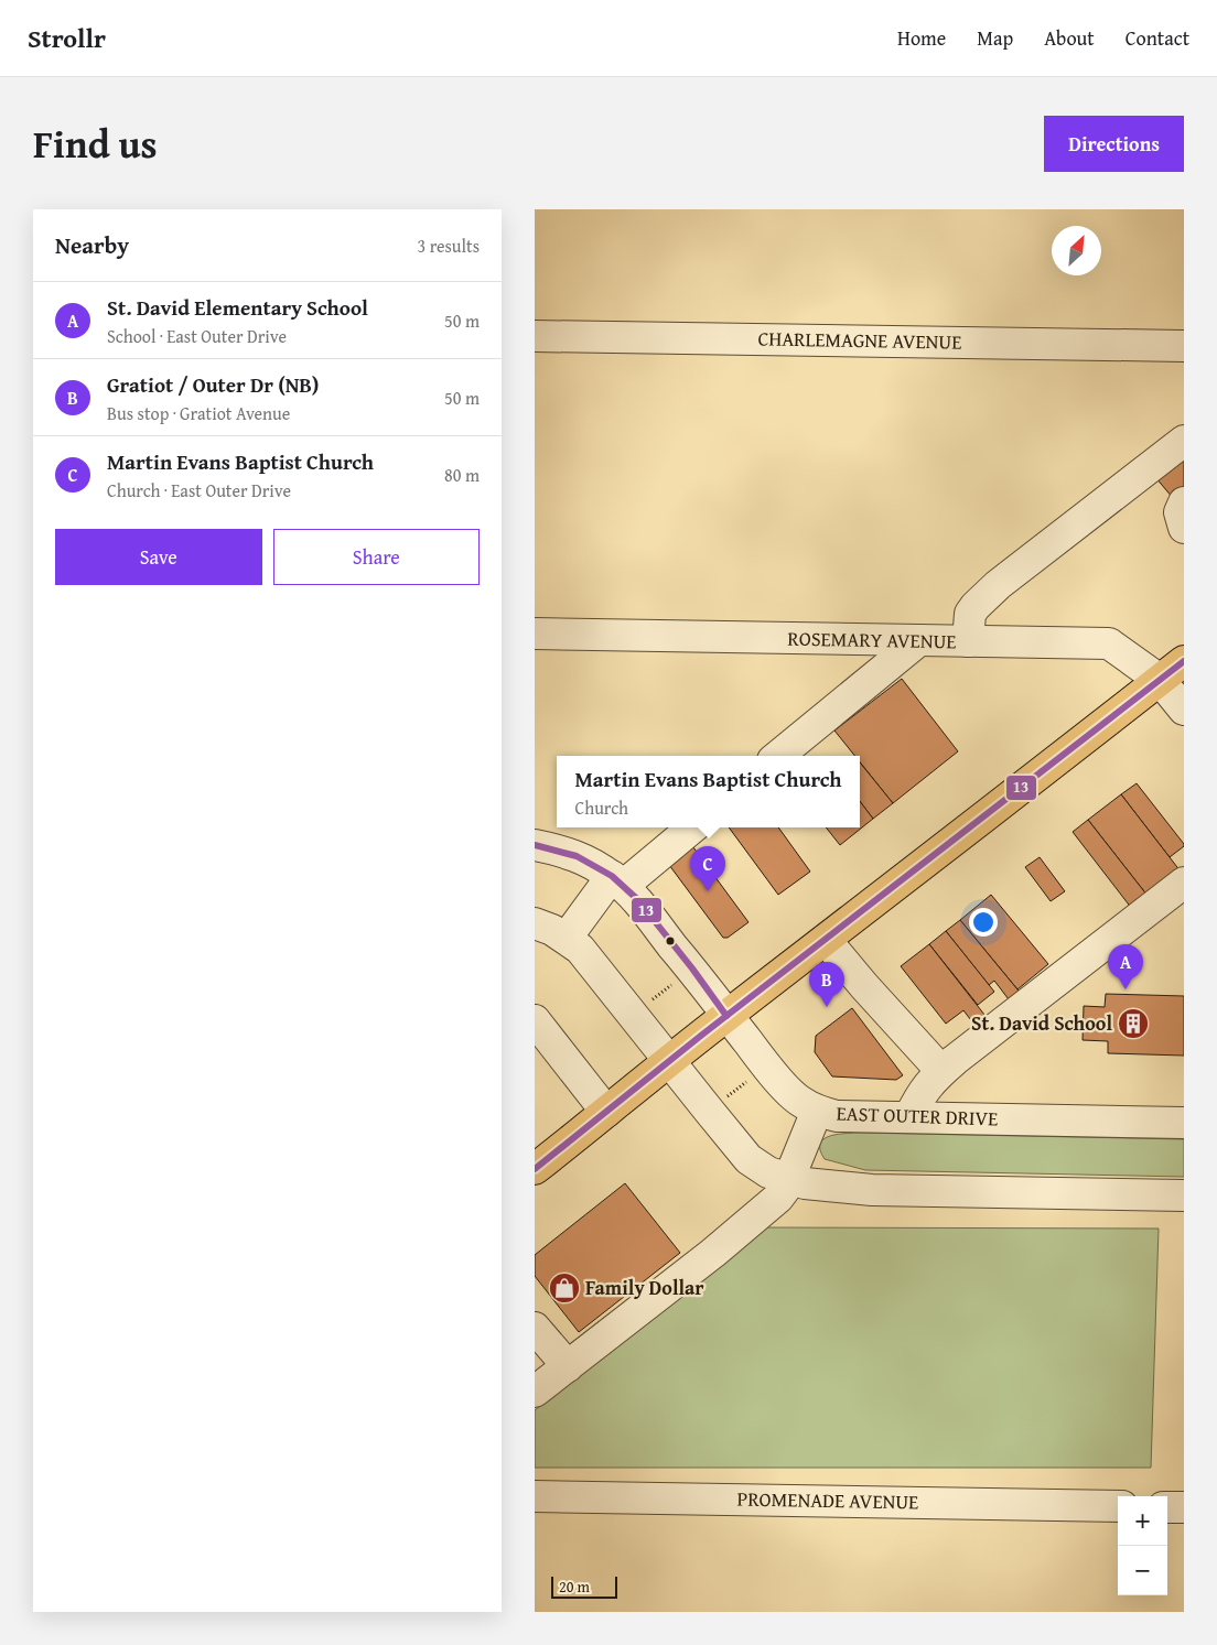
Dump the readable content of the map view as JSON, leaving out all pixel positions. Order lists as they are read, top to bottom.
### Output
{
  "streets": {
    "street": [
      "CHARLEMAGNE AVENUE",
      "ROSEMARY AVENUE",
      "EAST OUTER DRIVE",
      "PROMENADE AVENUE"
    ]
  },
  "places": {
    "building": ["St. David School"],
    "shop": ["Family Dollar"]
  },
  "lines": ["transit line 13"],
  "scale_bar": "20 m",
  "north": "top right",
  "page": {
    "header": "Strollr",
    "nav": [
      "Home",
      "Map",
      "About",
      "Contact"
    ],
    "title": "Find us",
    "buttons": [
      "Directions",
      ["Save", "Share"]
    ],
    "heading": ["Nearby", "3 results"],
    "list": [
      {
        "mark": "A",
        "name": "St. David Elementary School",
        "note": "School · East Outer Drive",
        "value": "50 m"
      },
      {
        "mark": "B",
        "name": "Gratiot / Outer Dr (NB)",
        "note": "Bus stop · Gratiot Avenue",
        "value": "50 m"
      },
      {
        "mark": "C",
        "name": "Martin Evans Baptist Church",
        "note": "Church · East Outer Drive",
        "value": "80 m"
      }
    ],
    "popup": ["Martin Evans Baptist Church", "Church"],
    "pins": ["C", "A", "B"],
    "map_buttons": ["+", "−"],
    "scale": "20 m"
  }
}
